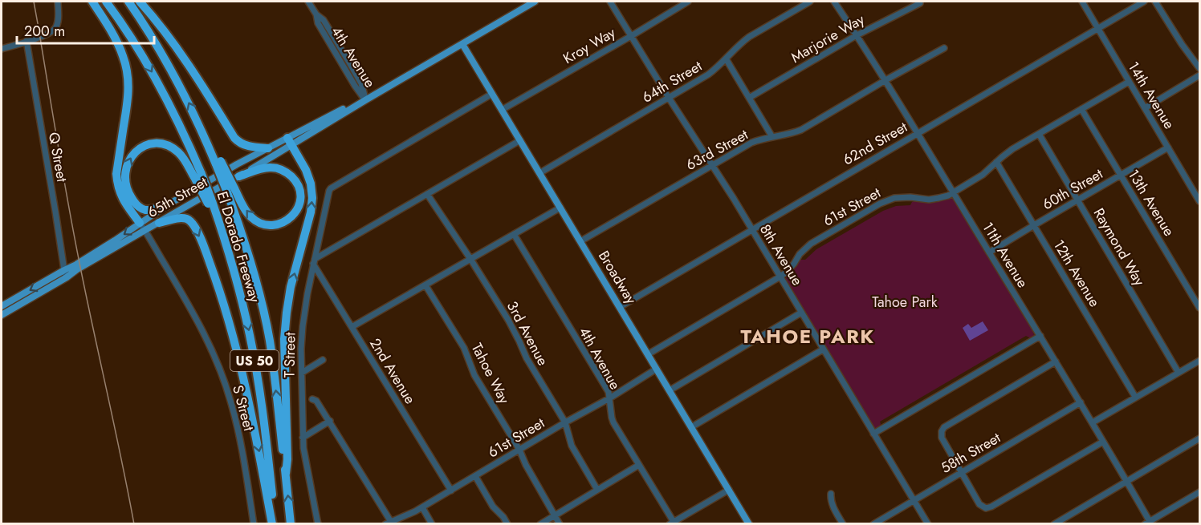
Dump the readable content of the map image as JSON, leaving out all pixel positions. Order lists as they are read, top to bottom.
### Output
{
  "streets": {
    "highway": ["El Dorado Freeway", "US 50"],
    "main road": ["65th Street", "Broadway"],
    "street": [
      "Marjorie Way",
      "Kroy Way",
      "4th Avenue",
      "64th Street",
      "14th Avenue",
      "62nd Street",
      "63rd Street",
      "Q Street",
      "60th Street",
      "13th Avenue",
      "61st Street",
      "Raymond Way",
      "8th Avenue",
      "11th Avenue",
      "12th Avenue",
      "3rd Avenue",
      "T Street",
      "2nd Avenue",
      "Tahoe Way",
      "S Street",
      "58th Street"
    ]
  },
  "crossings": [
    ["Marjorie Way", "11th Avenue"],
    ["Kroy Way", "8th Avenue"],
    ["Kroy Way", "Broadway"],
    ["4th Avenue", "65th Street"],
    ["4th Avenue", "61st Street"],
    ["64th Street", "8th Avenue"],
    ["64th Street", "Broadway"],
    ["14th Avenue", "62nd Street"],
    ["14th Avenue", "60th Street"],
    ["14th Avenue", "61st Street"],
    ["62nd Street", "8th Avenue"],
    ["62nd Street", "11th Avenue"],
    ["62nd Street", "Broadway"],
    ["63rd Street", "8th Avenue"],
    ["63rd Street", "11th Avenue"],
    ["63rd Street", "Broadway"],
    ["Q Street", "65th Street"],
    ["60th Street", "13th Avenue"],
    ["60th Street", "Raymond Way"],
    ["60th Street", "11th Avenue"],
    ["60th Street", "12th Avenue"],
    ["65th Street", "Broadway"],
    ["65th Street", "S Street"],
    ["13th Avenue", "61st Street"],
    ["61st Street", "Raymond Way"],
    ["61st Street", "8th Avenue"],
    ["61st Street", "11th Avenue"],
    ["61st Street", "12th Avenue"],
    ["61st Street", "Broadway"],
    ["61st Street", "3rd Avenue"],
    ["61st Street", "2nd Avenue"],
    ["61st Street", "Tahoe Way"],
    ["8th Avenue", "58th Street"],
    ["11th Avenue", "58th Street"],
    ["Broadway", "T Street"],
    ["T Street", "2nd Avenue"]
  ],
  "districts": ["TAHOE PARK"],
  "parks": ["Tahoe Park"],
  "scale_bar": "200 m"
}
